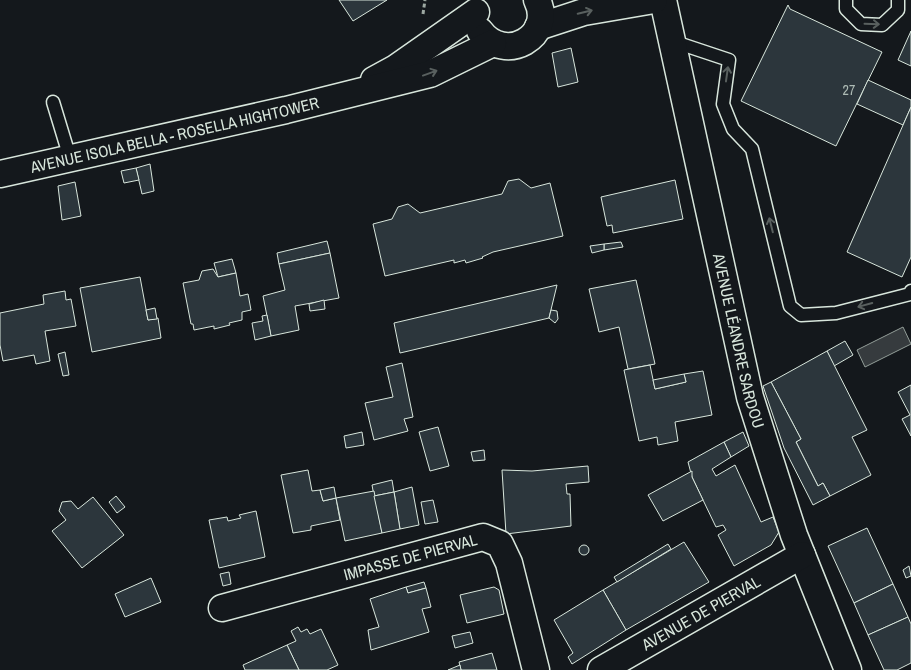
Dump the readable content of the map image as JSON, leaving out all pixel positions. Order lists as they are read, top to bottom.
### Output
{
  "streets": {
    "street": [
      "AVENUE ISOLA BELLA - ROSELLA HIGHTOWER",
      "AVENUE LÉANDRE SARDOU",
      "IMPASSE DE PIERVAL",
      "AVENUE DE PIERVAL"
    ]
  },
  "crossings": [
    ["AVENUE LÉANDRE SARDOU", "AVENUE DE PIERVAL"]
  ],
  "house_numbers": ["27"]
}
